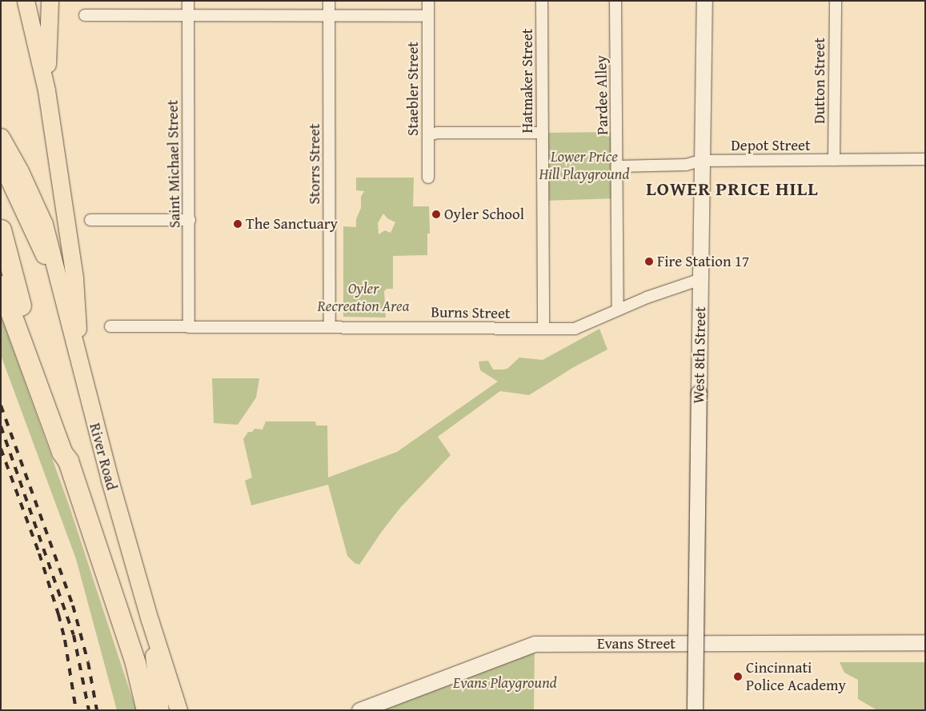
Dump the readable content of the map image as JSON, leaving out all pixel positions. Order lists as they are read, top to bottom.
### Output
{
  "streets": {
    "main road": ["West 8th Street", "River Road", "Evans Street"],
    "street": [
      "Hatmaker Street",
      "Dutton Street",
      "Staebler Street",
      "Pardee Alley",
      "Depot Street",
      "Saint Michael Street",
      "Storrs Street",
      "Burns Street"
    ]
  },
  "crossings": [
    ["Hatmaker Street", "Burns Street"],
    ["Dutton Street", "Depot Street"],
    ["Pardee Alley", "Depot Street"],
    ["Pardee Alley", "Burns Street"],
    ["Depot Street", "West 8th Street"],
    ["Saint Michael Street", "Burns Street"],
    ["Storrs Street", "Burns Street"],
    ["Burns Street", "West 8th Street"]
  ],
  "districts": ["LOWER PRICE HILL"],
  "parks": ["Lower Price Hill Playground", "Oyler Recreation Area", "Evans Playground"],
  "places": [
    "Oyler School",
    "The Sanctuary",
    "Fire Station 17",
    "Cincinnati Police Academy"
  ]
}
